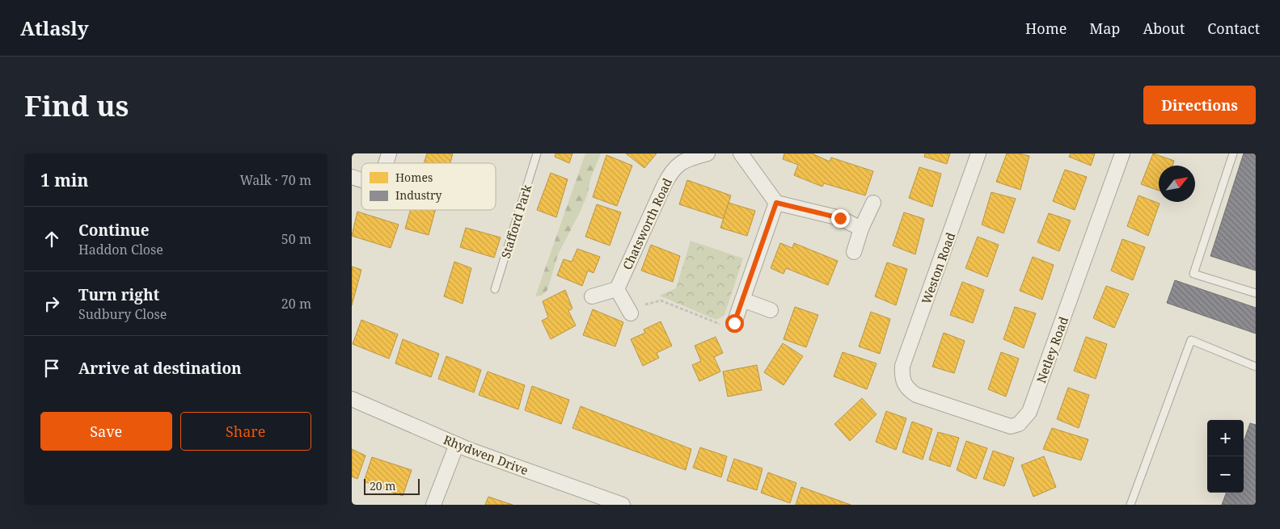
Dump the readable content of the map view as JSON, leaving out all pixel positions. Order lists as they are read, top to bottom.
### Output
{
  "streets": {
    "street": [
      "Chatsworth Road",
      "Weston Road",
      "Netley Road",
      "Rhydwen Drive"
    ],
    "lane": ["Stafford Park"]
  },
  "crossings": [
    ["Weston Road", "Netley Road"]
  ],
  "legend": ["Homes", "Industry"],
  "scale_bar": "20 m",
  "north": "top right",
  "page": {
    "header": "Atlasly",
    "nav": [
      "Home",
      "Map",
      "About",
      "Contact"
    ],
    "buttons": [
      "Directions",
      ["Save", "Share"]
    ],
    "title": "Find us",
    "heading": ["1 min", "Walk · 70 m"],
    "list": [
      ["Continue", "Haddon Close", "50 m"],
      ["Turn right", "Sudbury Close", "20 m"],
      "Arrive at destination"
    ],
    "map_buttons": ["+", "−"],
    "scale": "20 m"
  }
}
